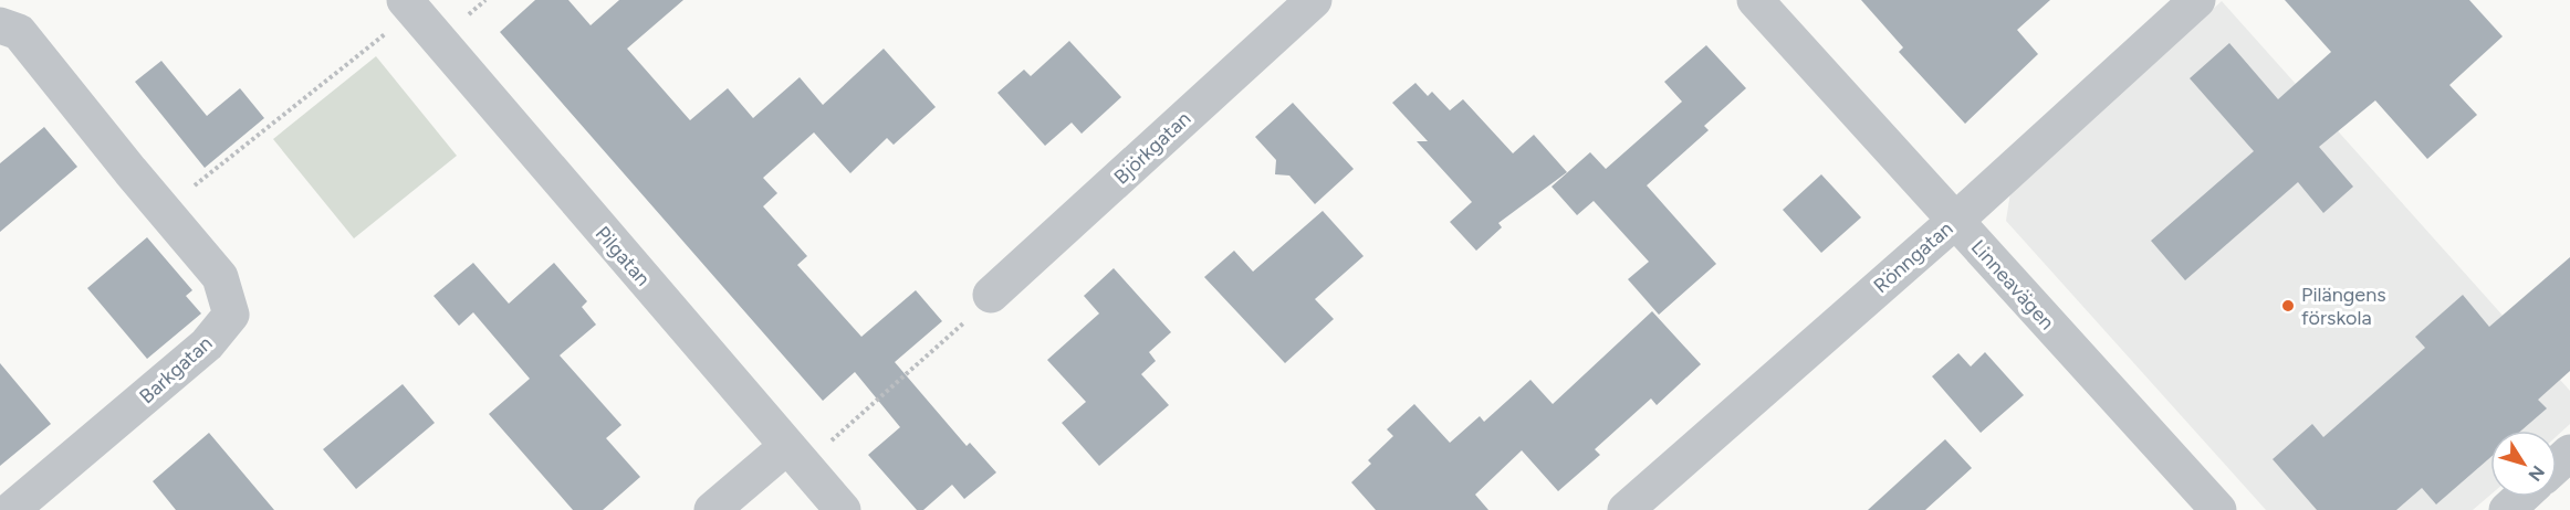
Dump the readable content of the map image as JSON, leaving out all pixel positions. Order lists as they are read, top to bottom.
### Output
{
  "streets": {
    "street": [
      "Björkgatan",
      "Pilgatan",
      "Rönngatan",
      "Linneavägen",
      "Barkgatan"
    ]
  },
  "crossings": [
    ["Rönngatan", "Linneavägen"]
  ],
  "places": ["Pilängens förskola"],
  "north": "bottom right"
}
